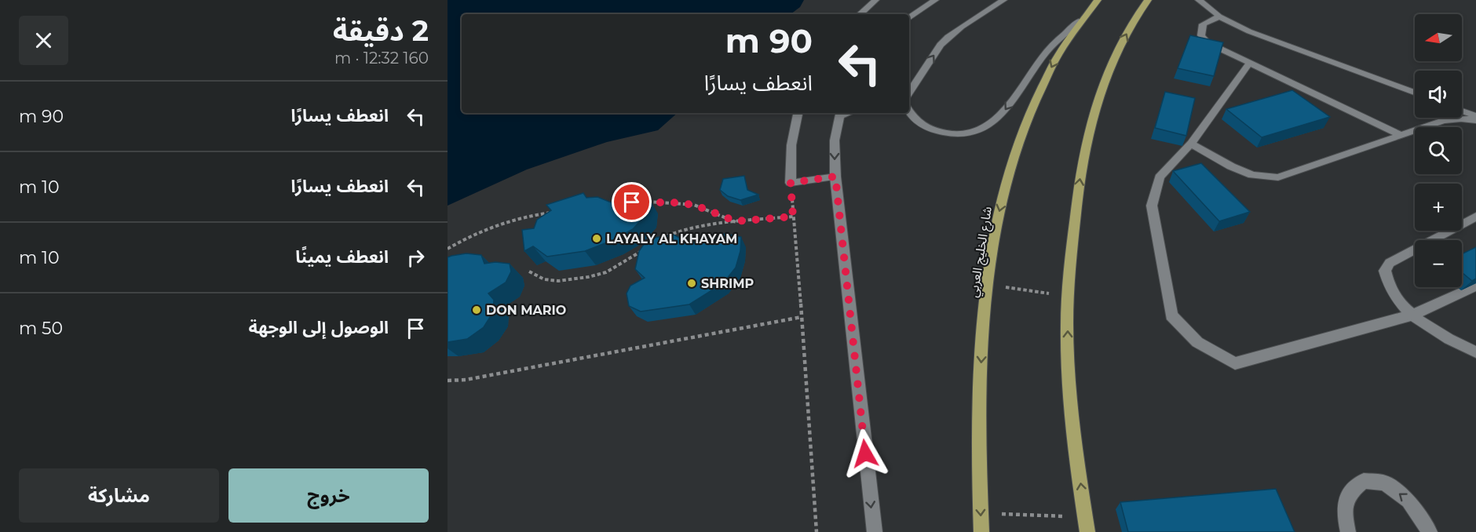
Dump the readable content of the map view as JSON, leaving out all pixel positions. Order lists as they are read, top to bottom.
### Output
{
  "streets": {
    "main road": ["شارع الخليج العربي"]
  },
  "places": ["LAYALY AL KHAYAM", "SHRIMP", "DON MARIO"],
  "north": "left",
  "page": {
    "heading": ["2 دقيقة", "160 m · 12:32"],
    "map_buttons": ["+", "−"],
    "turn": ["90 m", "انعطف يسارًا"],
    "list": [
      {
        "name": "انعطف يسارًا",
        "value": "90 m"
      },
      {
        "name": "انعطف يسارًا",
        "value": "10 m"
      },
      {
        "name": "انعطف يمينًا",
        "value": "10 m"
      },
      {
        "name": "الوصول إلى الوجهة",
        "value": "50 m"
      }
    ],
    "buttons": ["خروج", "مشاركة"]
  }
}
